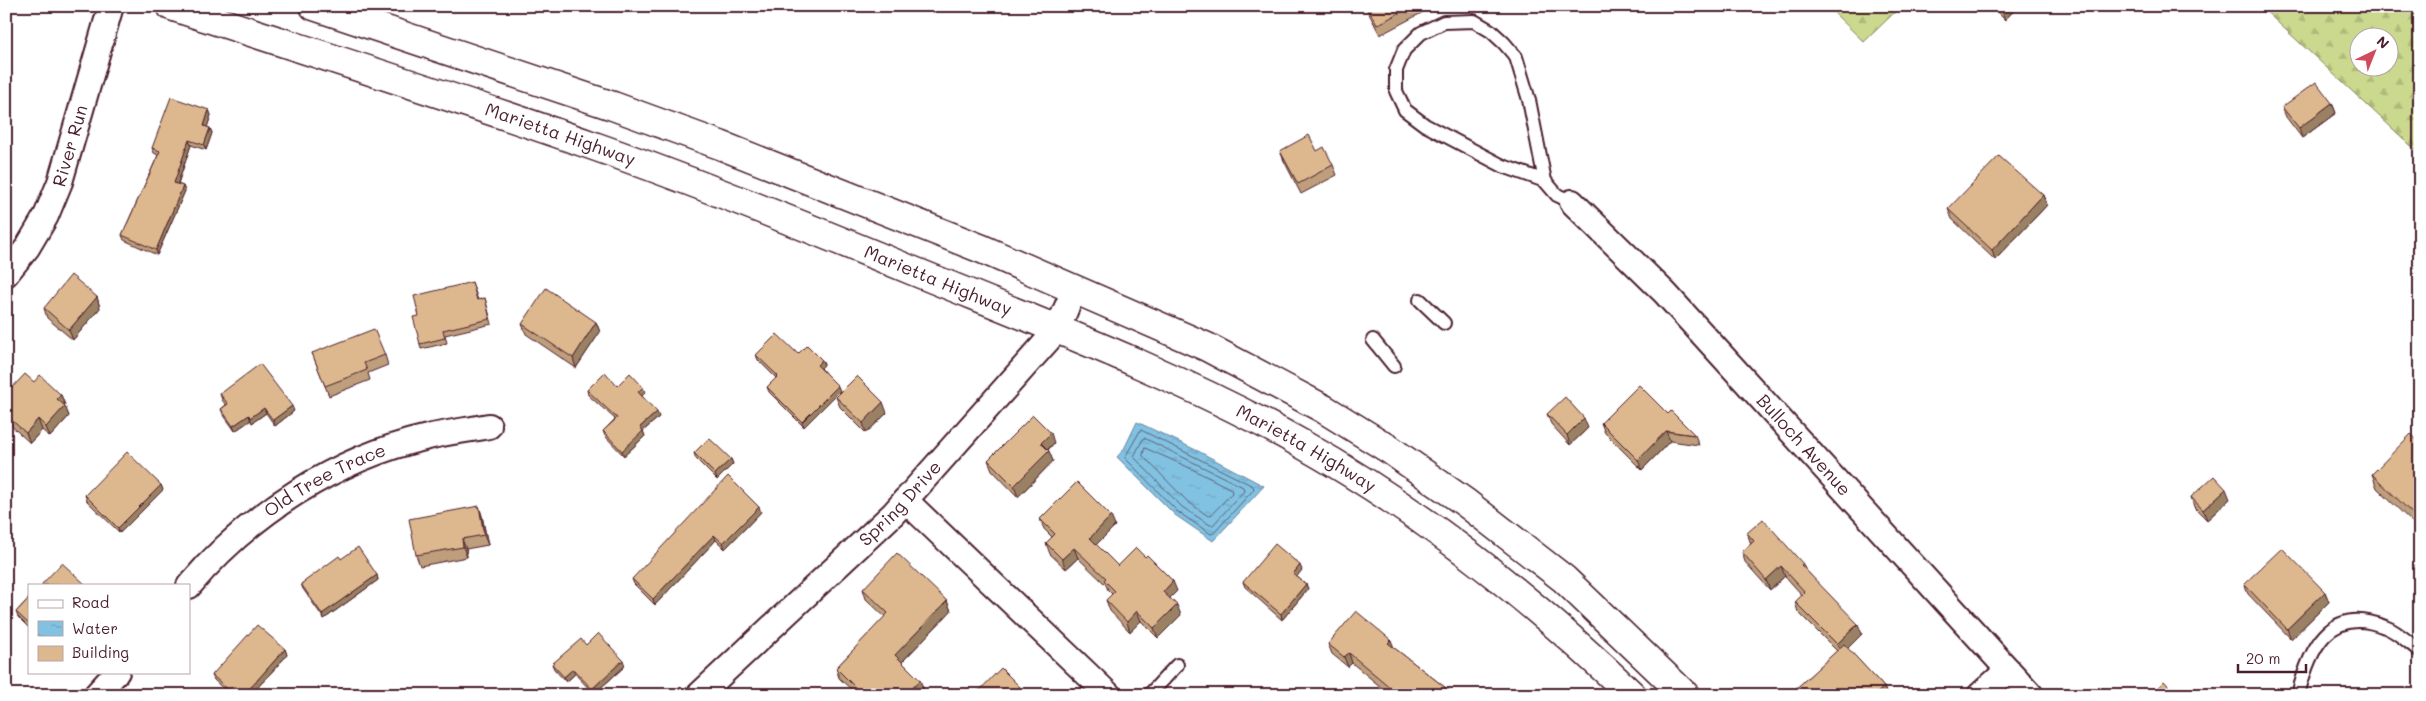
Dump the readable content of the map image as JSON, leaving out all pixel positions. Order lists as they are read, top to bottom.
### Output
{
  "streets": {
    "highway": ["Marietta Highway"],
    "street": [
      "River Run",
      "Bulloch Avenue",
      "Old Tree Trace",
      "Spring Drive"
    ]
  },
  "crossings": [
    ["Marietta Highway", "Spring Drive"]
  ],
  "legend": ["Road", "Water", "Building"],
  "scale_bar": "20 m",
  "north": "top right"
}
